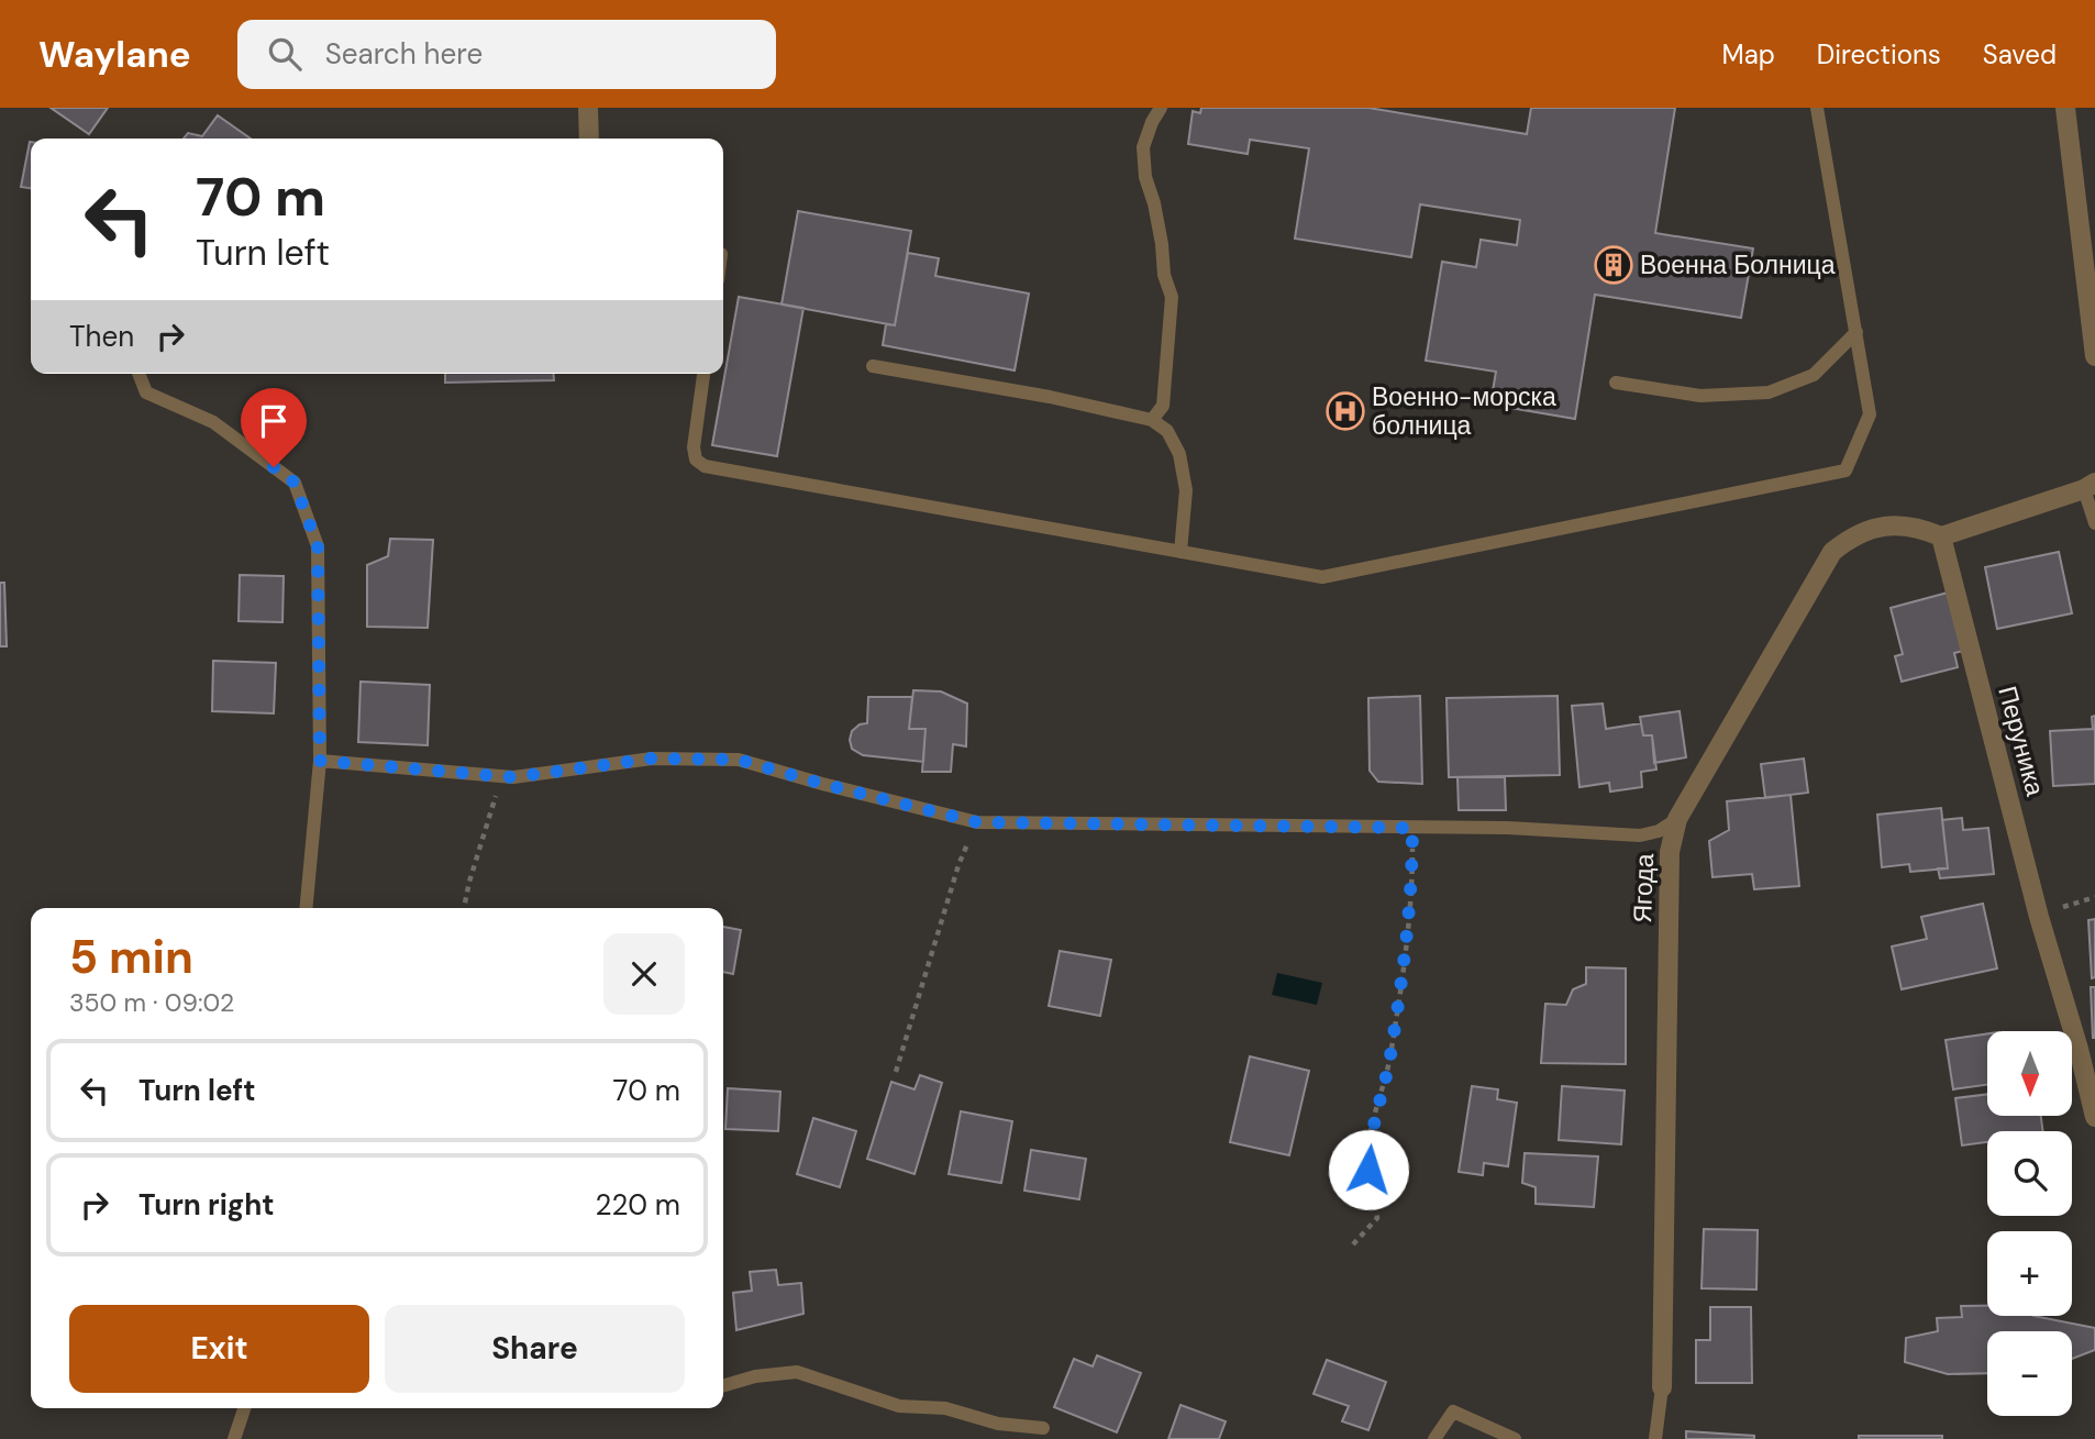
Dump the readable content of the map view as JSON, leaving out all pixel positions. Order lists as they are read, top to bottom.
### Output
{
  "streets": {
    "street": ["Перуника", "Ягода"]
  },
  "crossings": [
    ["Перуника", "Ягода"]
  ],
  "places": {
    "building": ["Военна Болница"],
    "hospital": ["Военно-морска болница"]
  },
  "north": "bottom",
  "page": {
    "header": "Waylane",
    "search": "Search here",
    "nav": ["Map", "Directions", "Saved"],
    "turn": ["70 m", "Turn left"],
    "then": "Then",
    "heading": ["5 min", "350 m · 09:02"],
    "map_buttons": ["+", "−"],
    "list": [
      {
        "name": "Turn left",
        "value": "70 m"
      },
      {
        "name": "Turn right",
        "value": "220 m"
      }
    ],
    "buttons": ["Exit", "Share"]
  }
}
